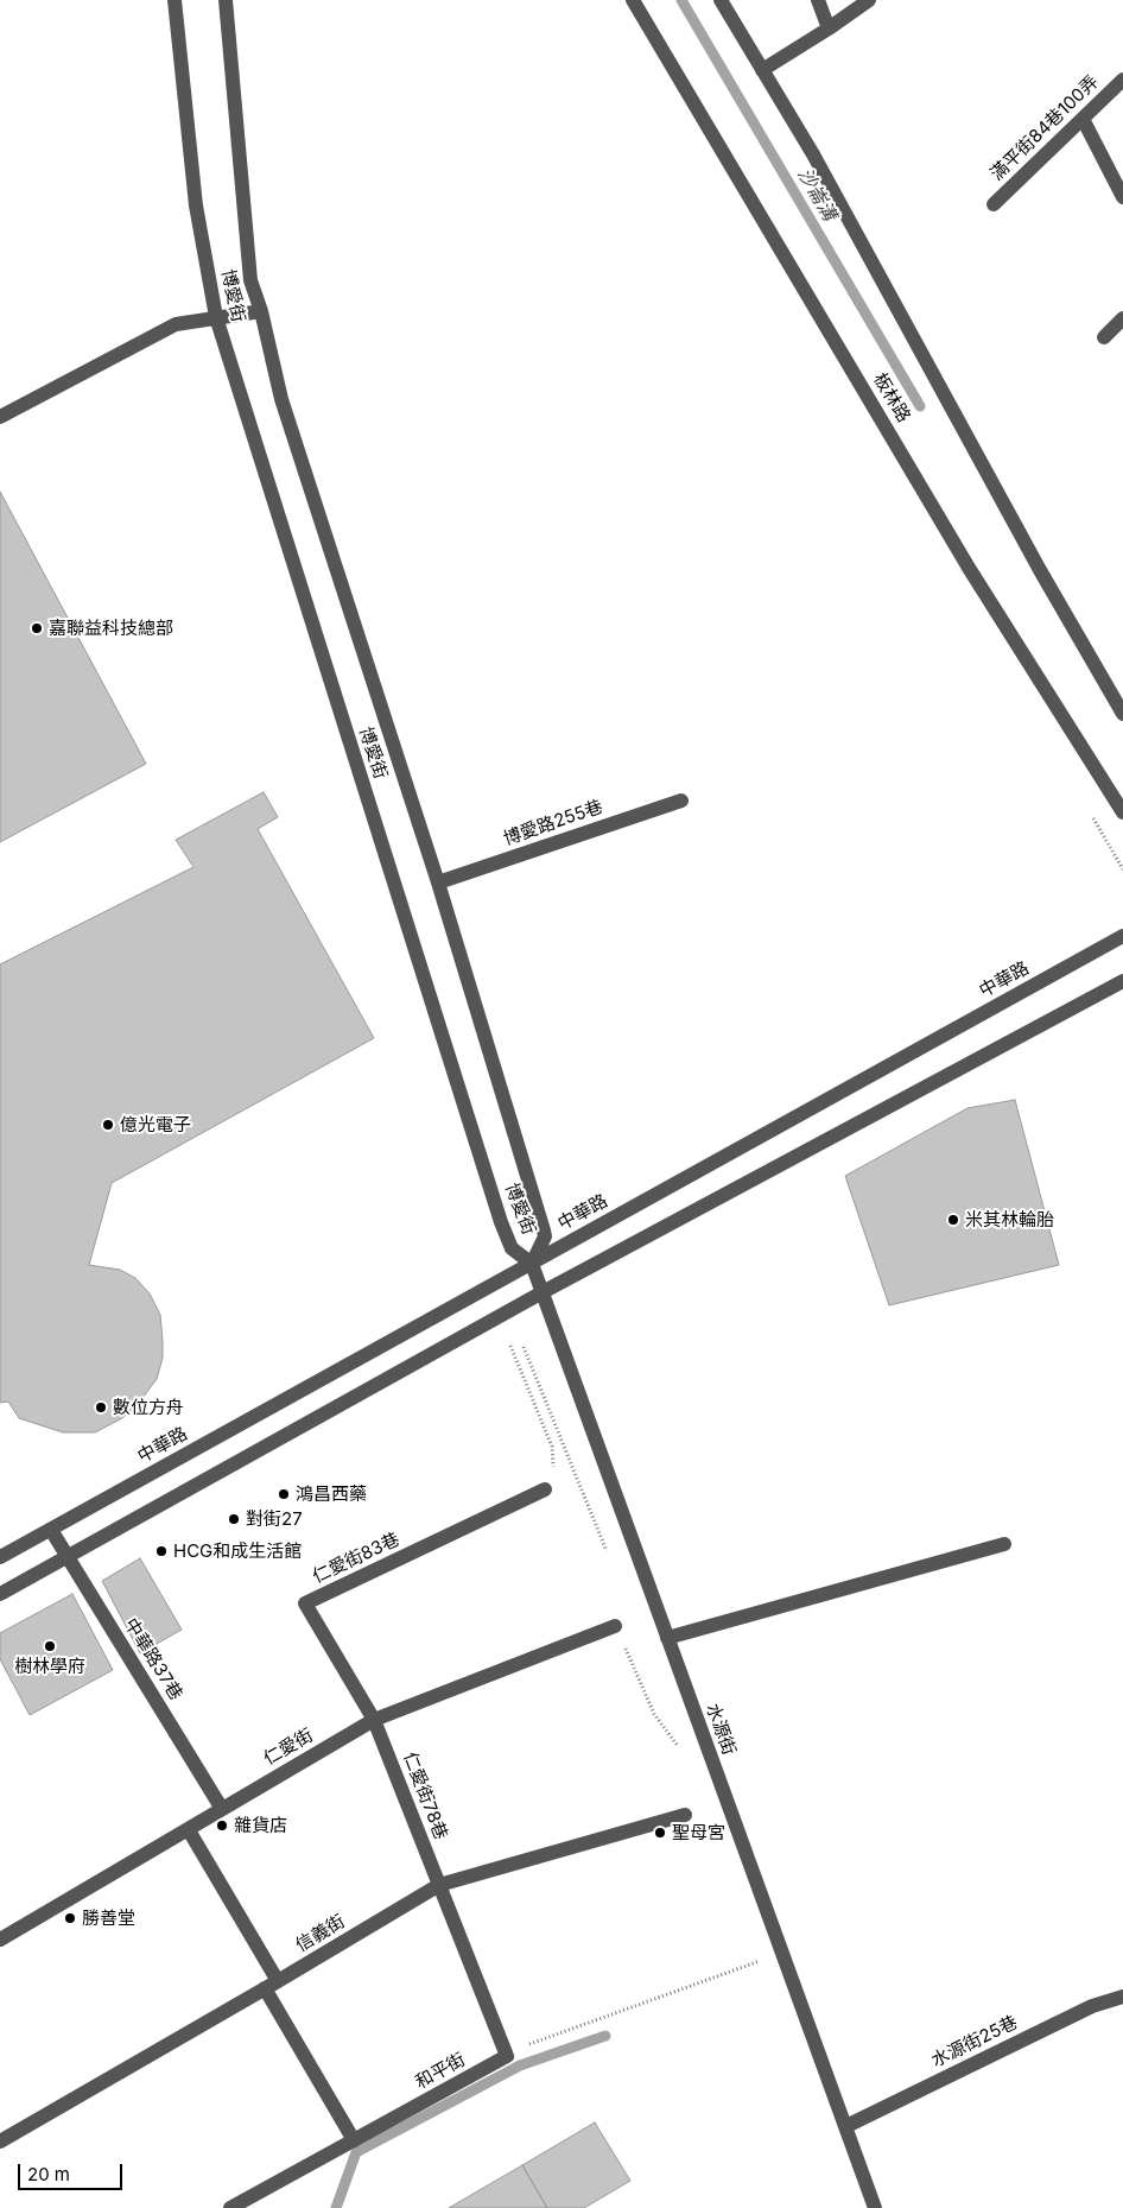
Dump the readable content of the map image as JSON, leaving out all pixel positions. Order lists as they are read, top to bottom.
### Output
{
  "streets": {
    "street": [
      "滿平街84巷100弄",
      "博愛街",
      "板林路",
      "博愛路255巷",
      "中華路",
      "仁愛街83巷",
      "中華路37巷",
      "水源街",
      "仁愛街",
      "仁愛街78巷",
      "信義街",
      "水源街25巷",
      "和平街"
    ]
  },
  "crossings": [
    ["博愛街", "博愛路255巷"],
    ["博愛街", "中華路"],
    ["博愛街", "水源街"],
    ["中華路", "中華路37巷"],
    ["中華路", "水源街"],
    ["仁愛街83巷", "仁愛街"],
    ["仁愛街83巷", "仁愛街78巷"],
    ["中華路37巷", "仁愛街"],
    ["水源街", "水源街25巷"],
    ["仁愛街", "仁愛街78巷"],
    ["仁愛街78巷", "信義街"],
    ["仁愛街78巷", "和平街"],
    ["信義街", "和平街"]
  ],
  "water": ["沙崙溝"],
  "places": [
    "嘉聯益科技總部",
    "億光電子",
    "米其林輪胎",
    "數位方舟",
    "鴻昌西藥",
    "對街27",
    "HCG和成生活館",
    "樹林學府",
    "雜貨店",
    "聖母宮",
    "勝善堂"
  ],
  "scale_bar": "20 m"
}
